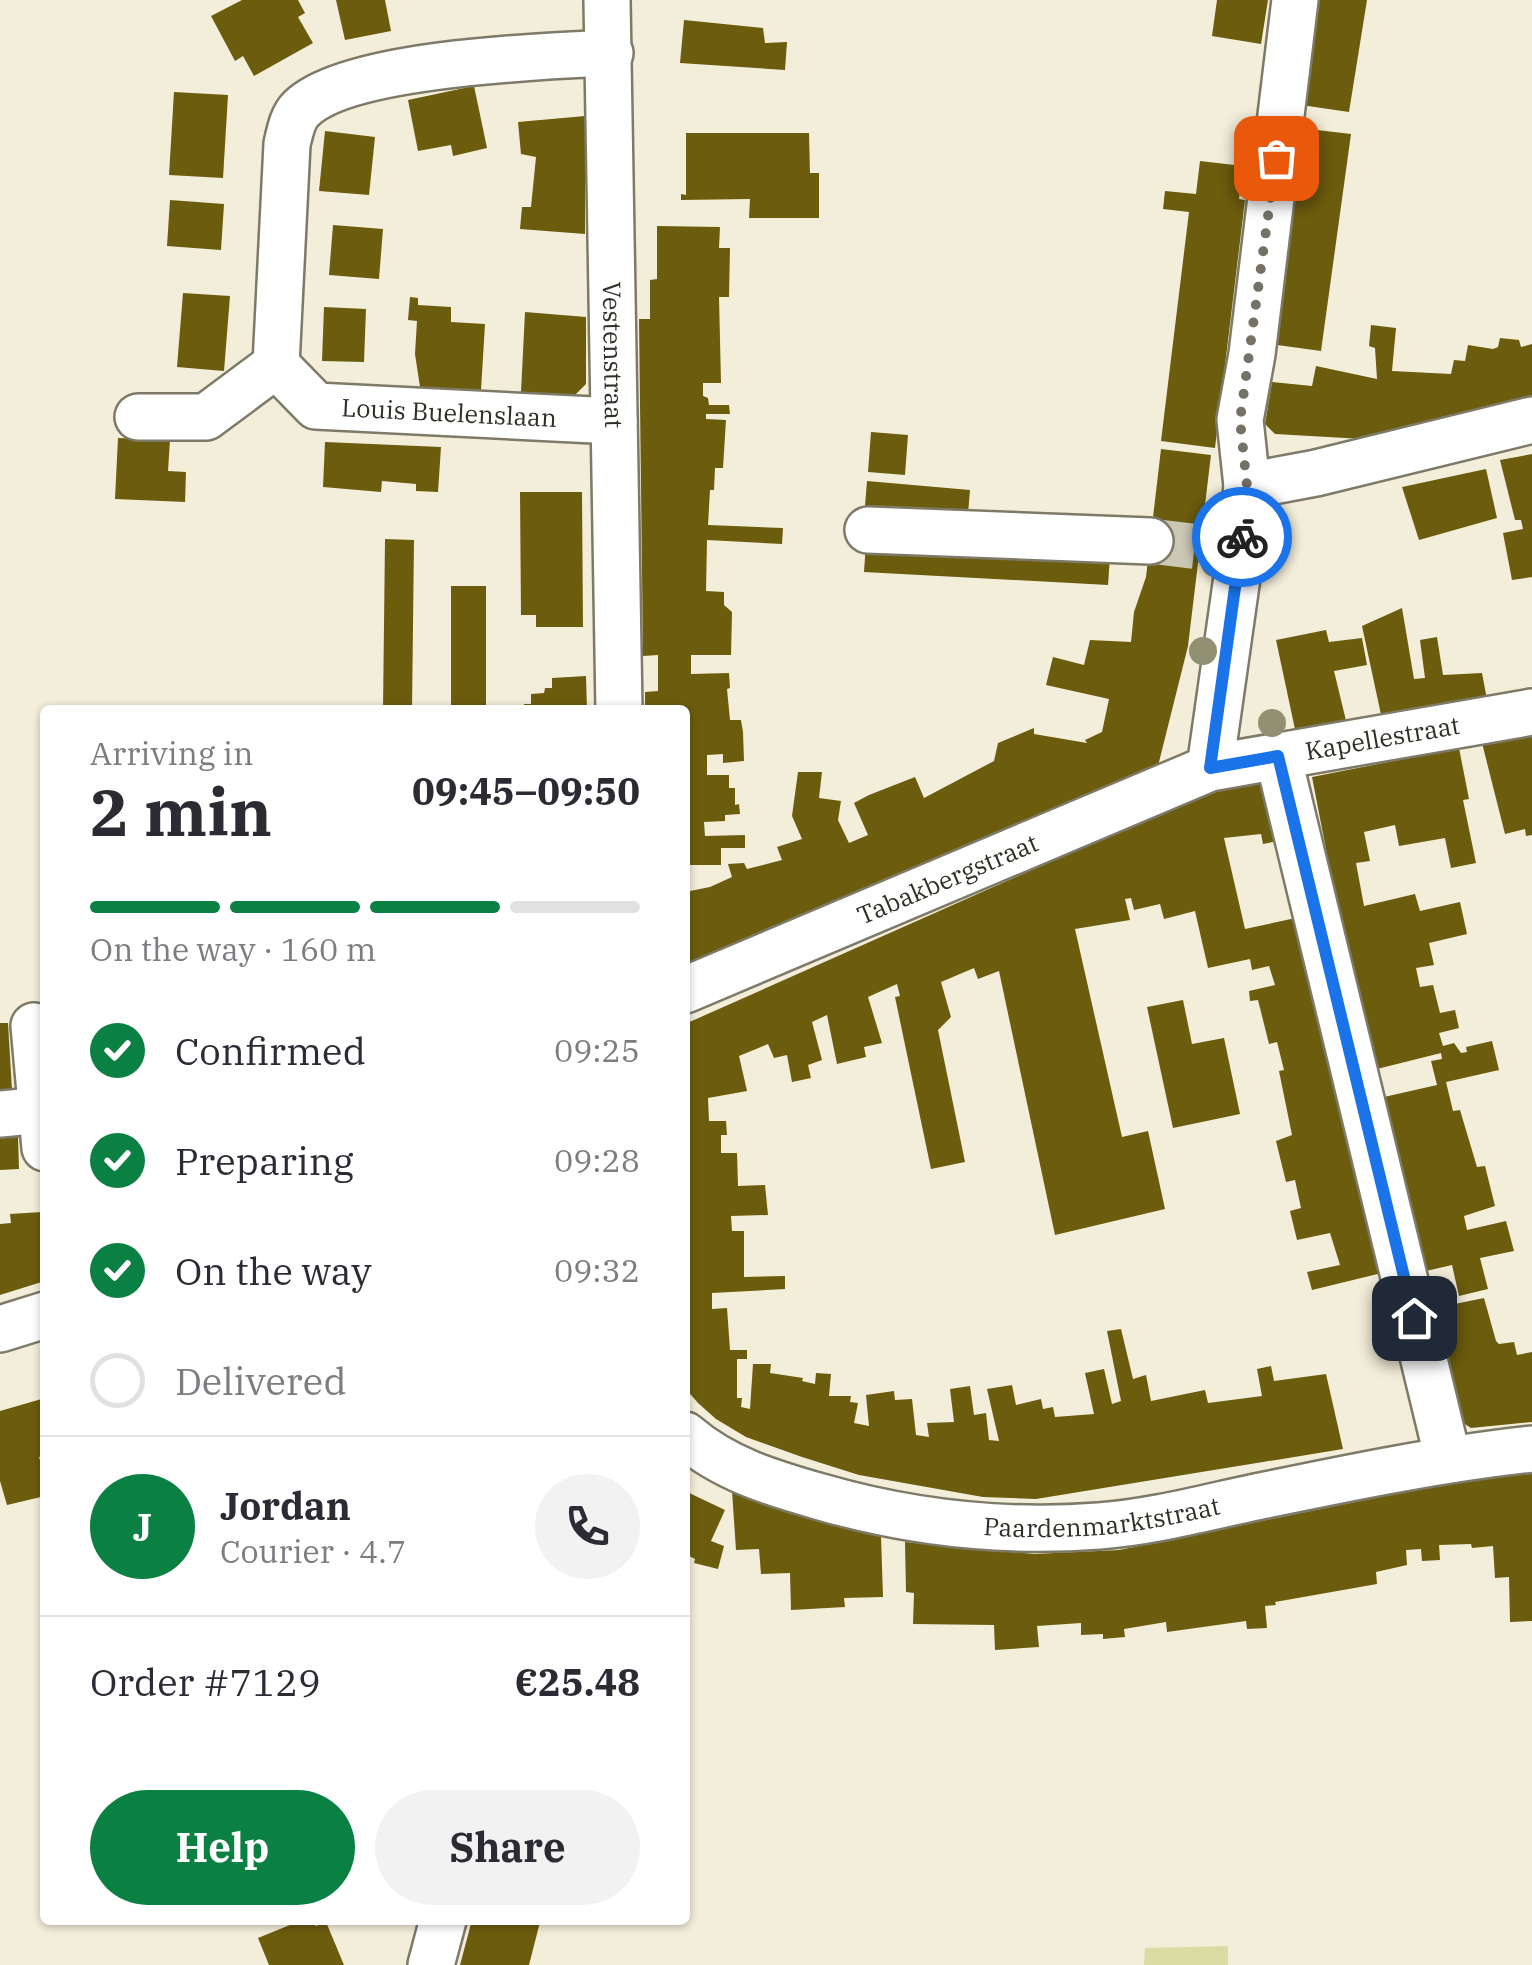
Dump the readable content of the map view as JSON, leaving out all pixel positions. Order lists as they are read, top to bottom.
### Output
{
  "streets": {
    "street": [
      "Vestenstraat",
      "Louis Buelenslaan",
      "Kapellestraat",
      "Tabakbergstraat",
      "Paardenmarktstraat"
    ]
  },
  "crossings": [
    ["Vestenstraat", "Louis Buelenslaan"],
    ["Kapellestraat", "Tabakbergstraat"]
  ],
  "page": {
    "heading": ["2 min", "Arriving in", "09:45–09:50"],
    "panel": [
      "Jordan",
      "Courier · 4.7",
      "Order #7129",
      "€25.48"
    ],
    "bar": "On the way · 160 m",
    "list": [
      ["Confirmed", "09:25"],
      ["Preparing", "09:28"],
      ["On the way", "09:32"],
      "Delivered"
    ],
    "round": "J",
    "buttons": ["Help", "Share"]
  }
}
